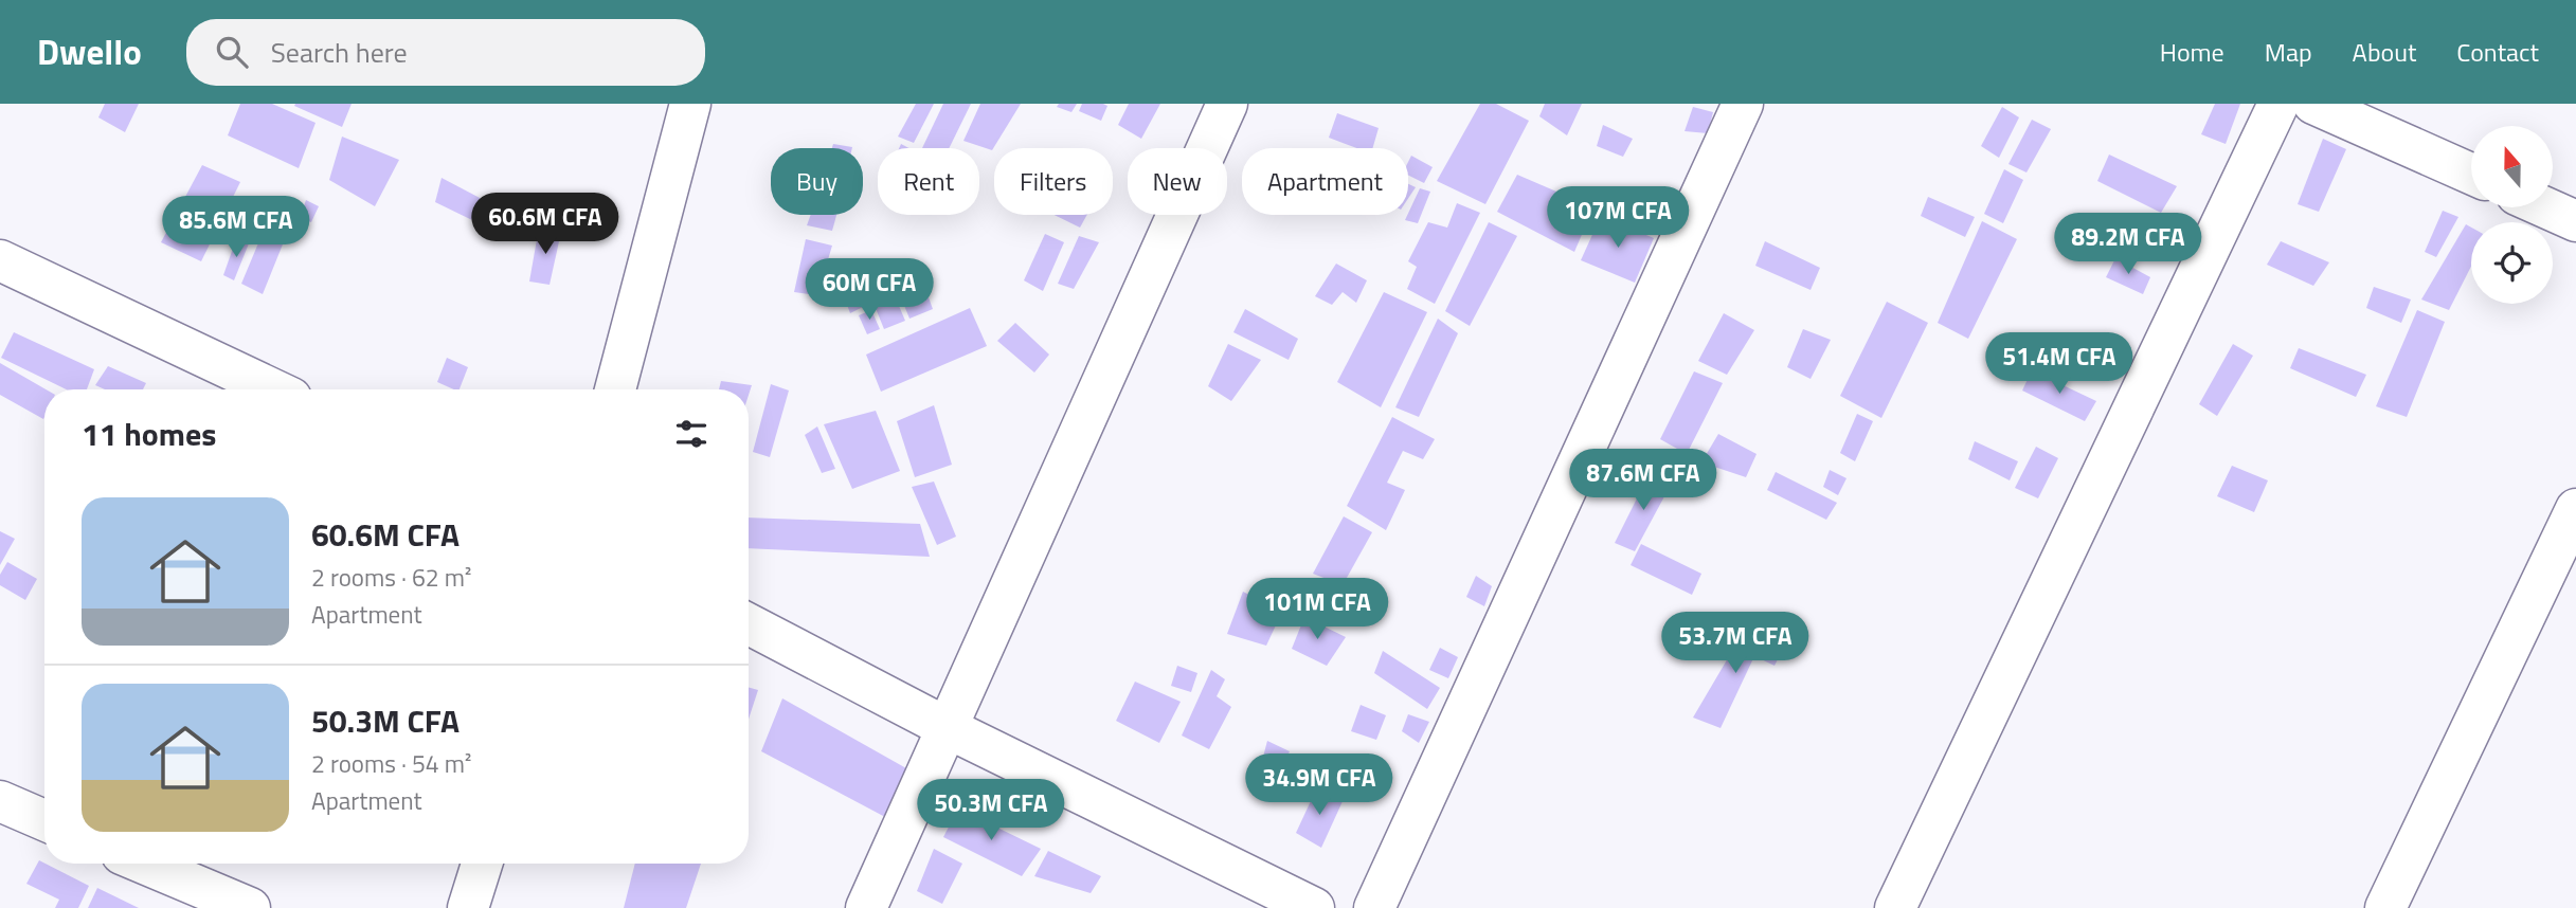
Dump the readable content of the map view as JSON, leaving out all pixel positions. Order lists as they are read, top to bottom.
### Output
{
  "north": "top",
  "page": {
    "header": "Dwello",
    "search": "Search here",
    "nav": [
      "Home",
      "Map",
      "About",
      "Contact"
    ],
    "chip": [
      "Buy",
      "Rent",
      "Filters",
      "New",
      "Apartment"
    ],
    "price": [
      "107M CFA",
      "60.6M CFA",
      "85.6M CFA",
      "89.2M CFA",
      "60M CFA",
      "51.4M CFA",
      "87.6M CFA",
      "101M CFA",
      "53.7M CFA",
      "34.9M CFA",
      "50.3M CFA"
    ],
    "heading": "11 homes",
    "list": [
      {
        "name": "60.6M CFA",
        "note": "2 rooms · 62 m² · Apartment"
      },
      {
        "name": "50.3M CFA",
        "note": "2 rooms · 54 m² · Apartment"
      }
    ]
  }
}
